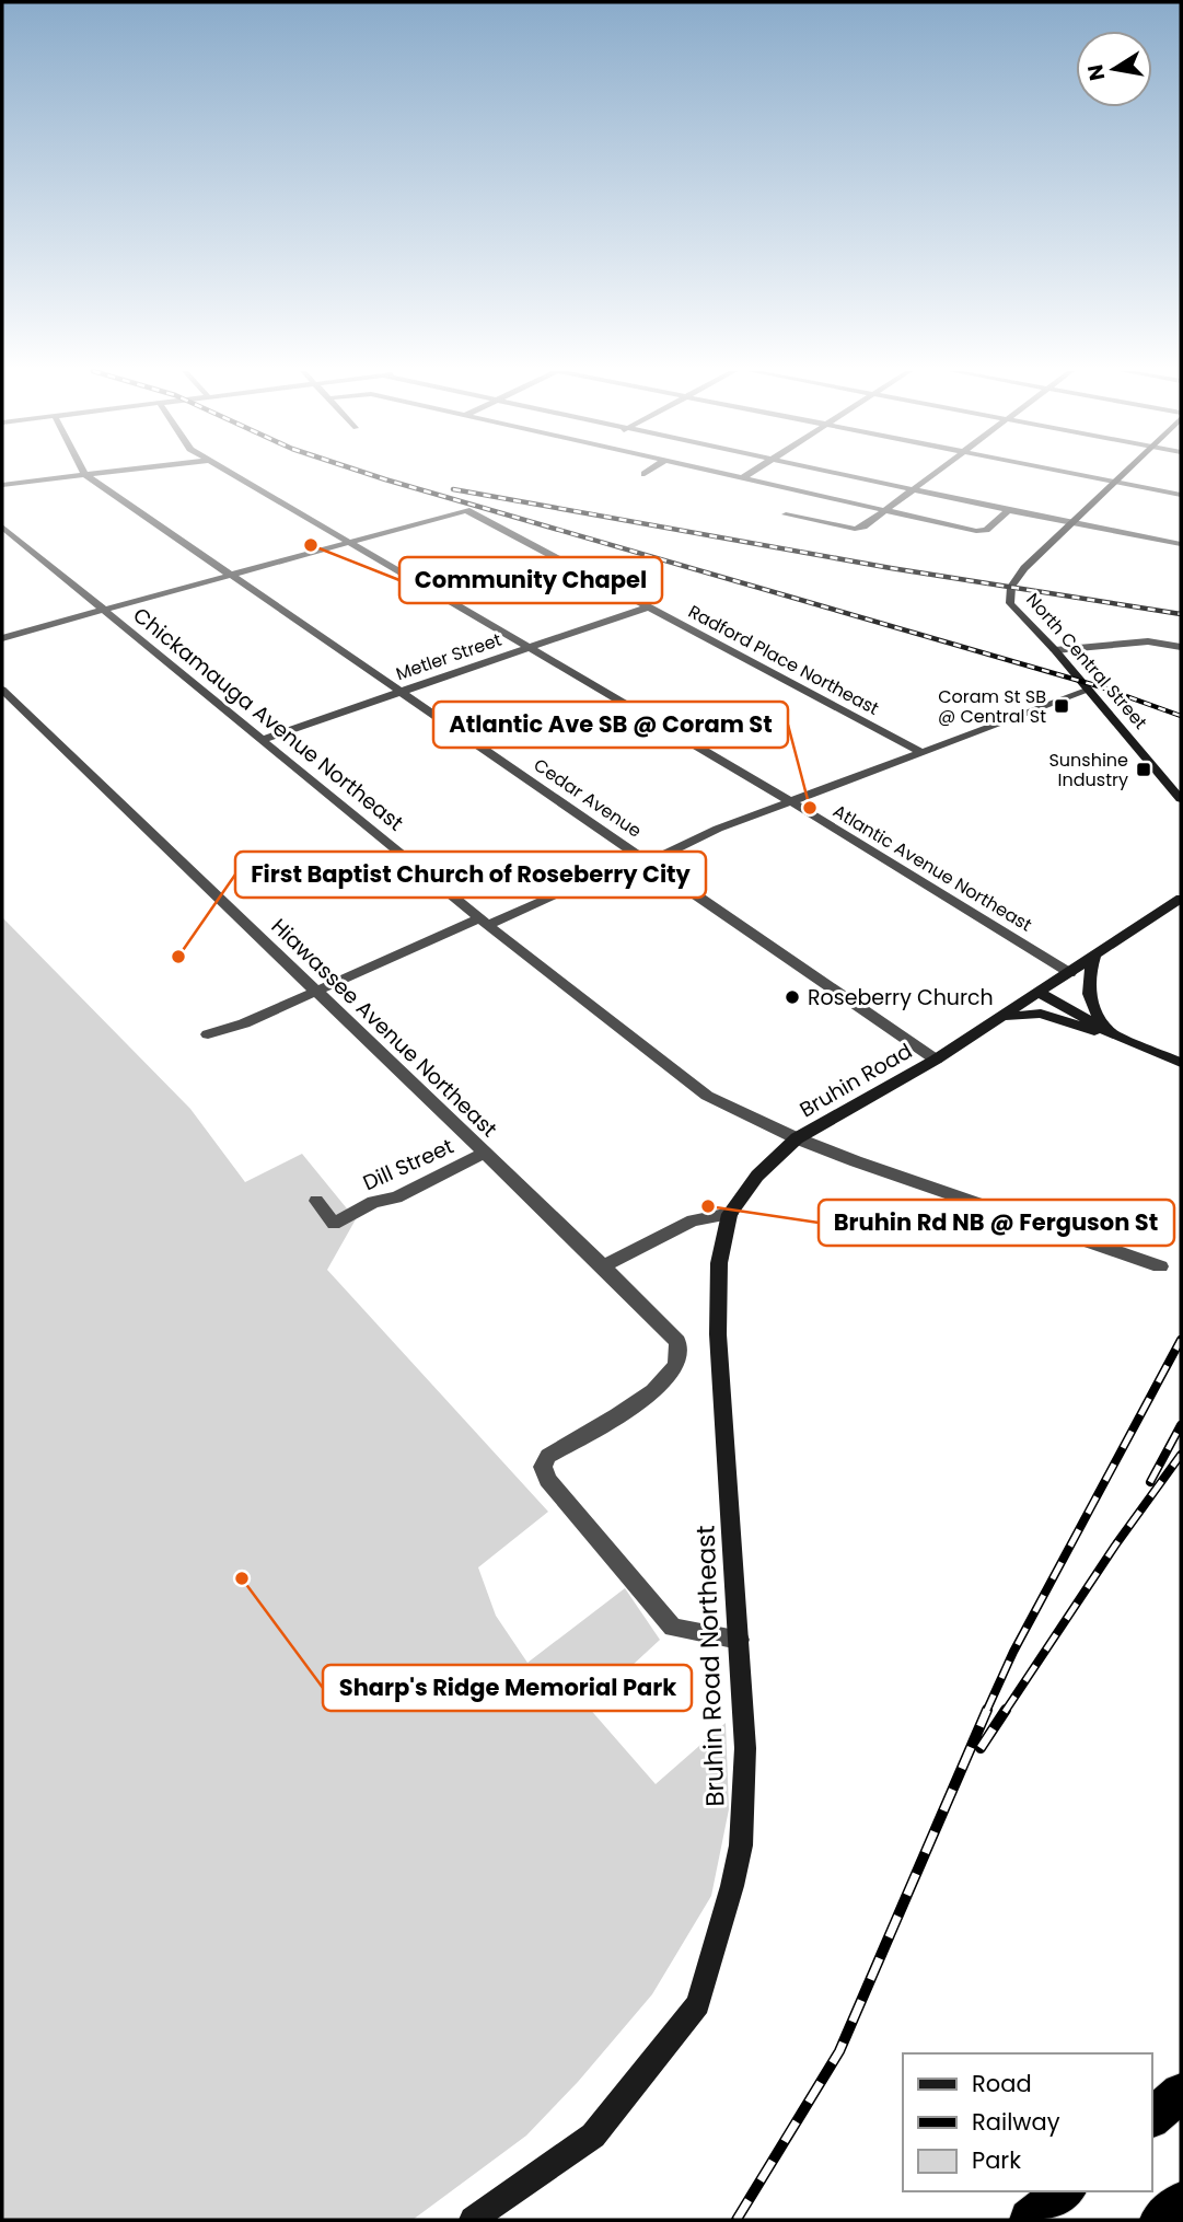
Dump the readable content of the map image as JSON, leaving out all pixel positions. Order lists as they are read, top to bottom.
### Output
{
  "streets": {
    "main road": ["North Central Street", "Bruhin Road", "Bruhin Road Northeast"],
    "street": [
      "Metler Street",
      "Radford Place Northeast",
      "Chickamauga Avenue Northeast",
      "Cedar Avenue",
      "Atlantic Avenue Northeast",
      "Hiawassee Avenue Northeast",
      "Dill Street"
    ]
  },
  "crossings": [
    ["Metler Street", "Radford Place Northeast"],
    ["Metler Street", "Chickamauga Avenue Northeast"],
    ["Metler Street", "Cedar Avenue"],
    ["Metler Street", "Atlantic Avenue Northeast"],
    ["Radford Place Northeast", "Atlantic Avenue Northeast"],
    ["Chickamauga Avenue Northeast", "Bruhin Road"],
    ["Cedar Avenue", "Bruhin Road"],
    ["Hiawassee Avenue Northeast", "Dill Street"],
    ["Hiawassee Avenue Northeast", "Bruhin Road Northeast"],
    ["Bruhin Road", "Bruhin Road Northeast"]
  ],
  "places": {
    "other": [
      "Community Chapel",
      "Atlantic Ave SB @ Coram St",
      "First Baptist Church of Roseberry City",
      "Roseberry Church",
      "Bruhin Rd NB @ Ferguson St",
      "Sharp's Ridge Memorial Park"
    ],
    "transit": ["Coram St SB @ Central St", "Sunshine Industry"]
  },
  "legend": ["Road", "Railway", "Park"],
  "north": "left"
}
